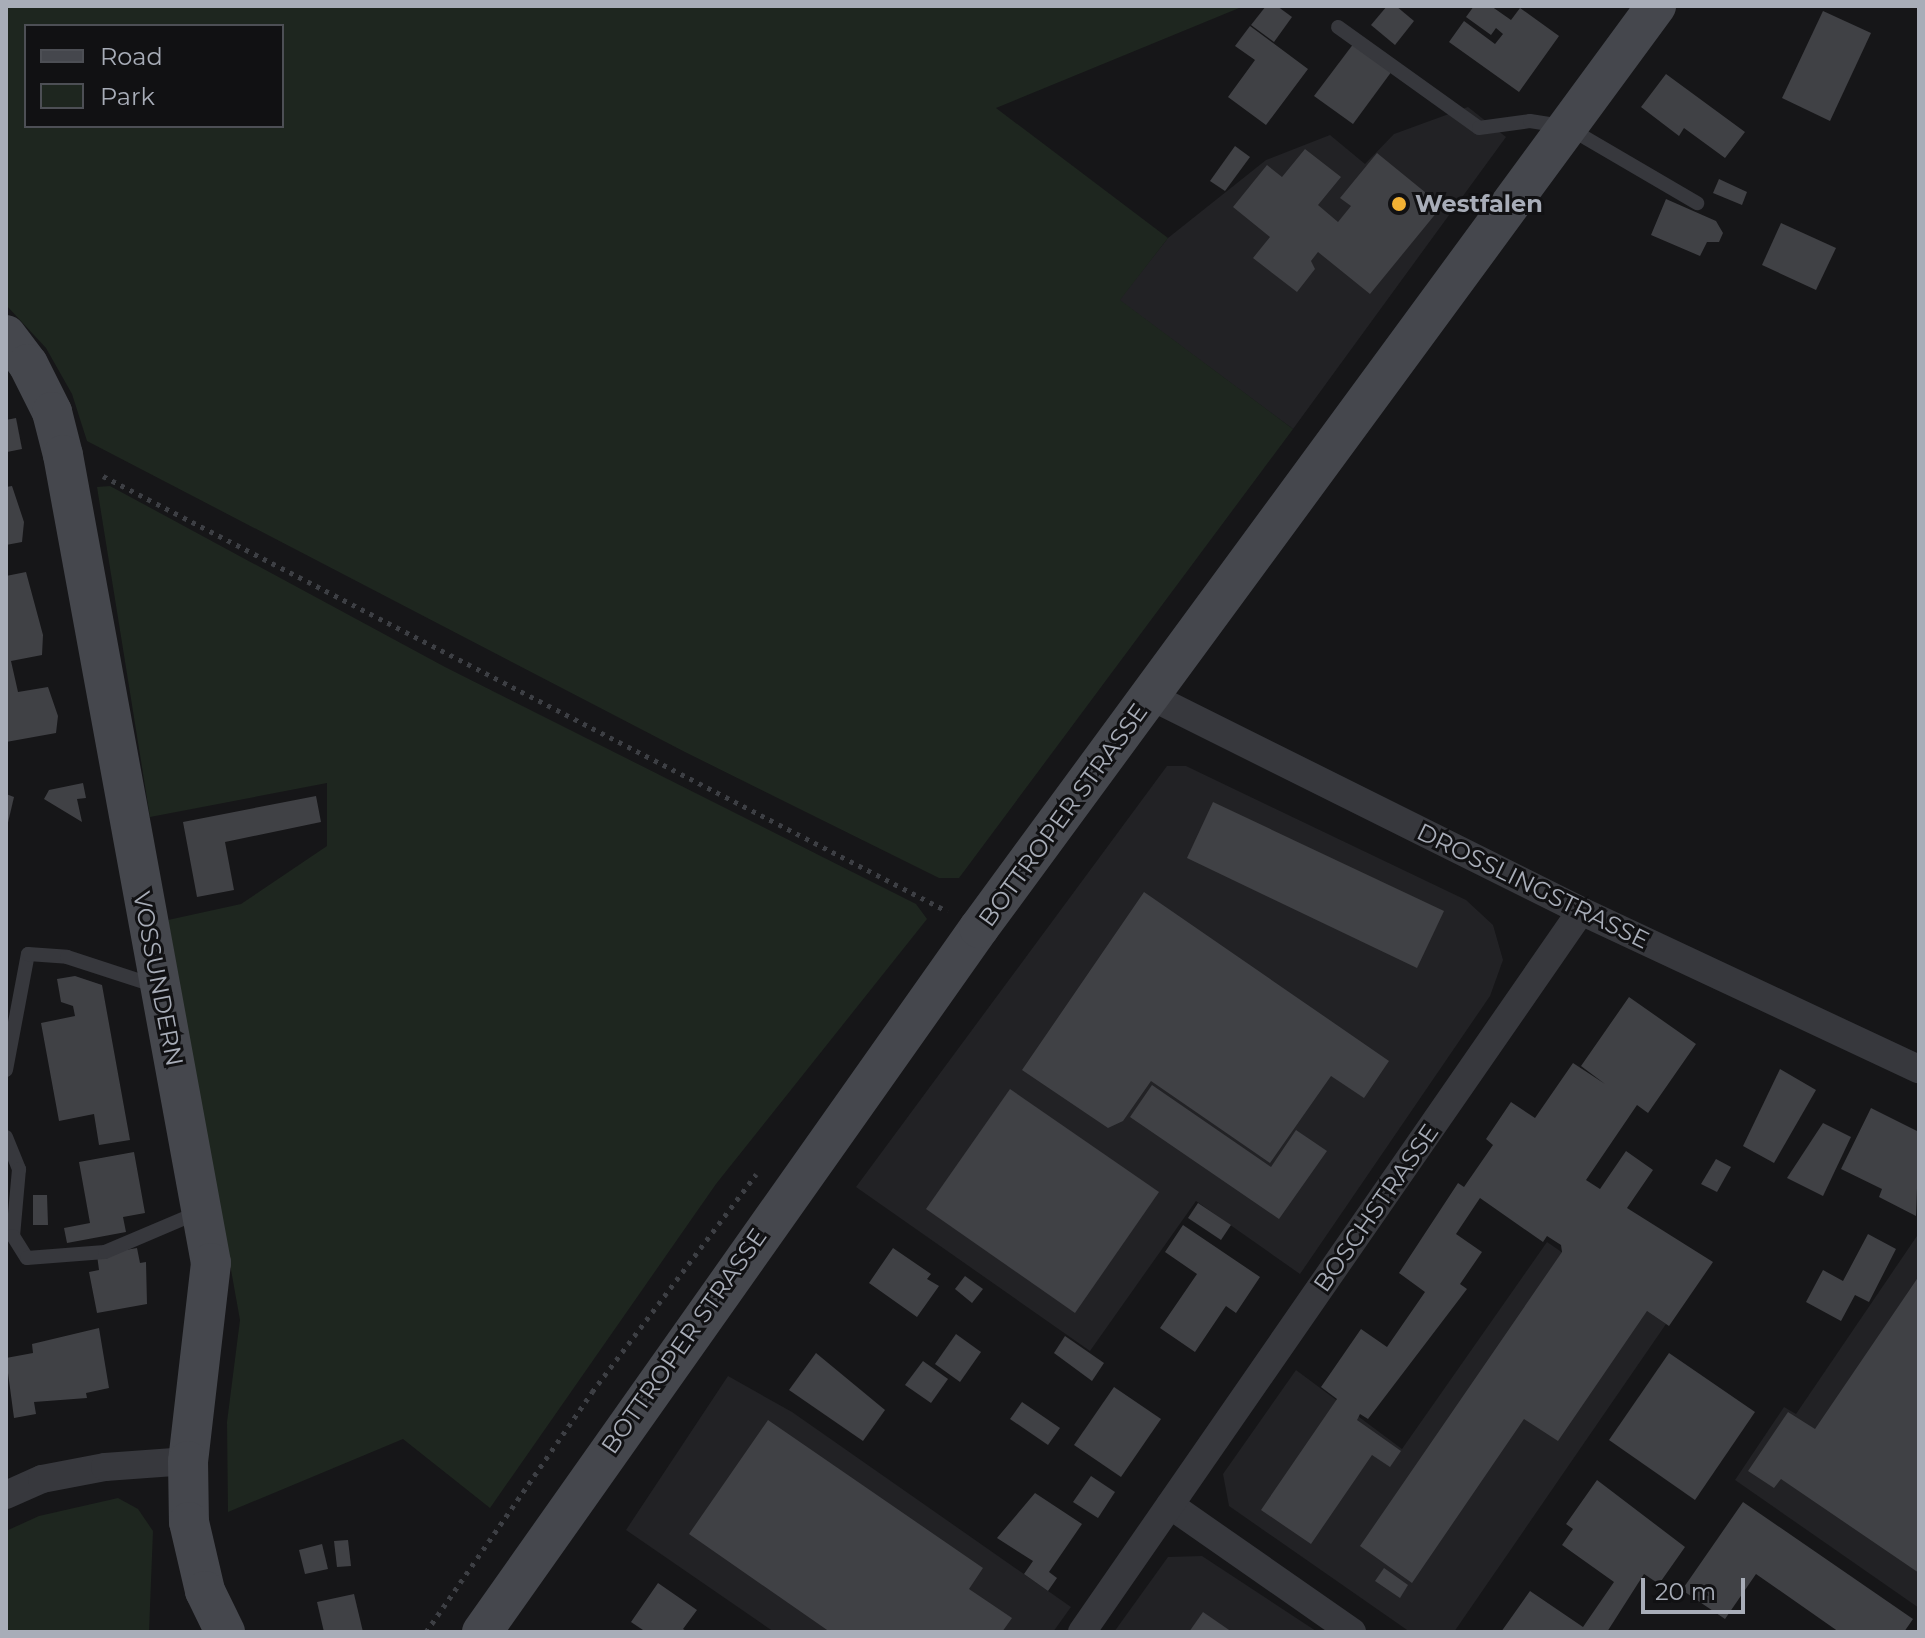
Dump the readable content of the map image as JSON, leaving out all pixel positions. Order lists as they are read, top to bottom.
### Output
{
  "streets": {
    "main road": ["BOTTROPER STRASSE", "VOSSUNDERN"],
    "street": ["DROSSLINGSTRASSE", "BOSCHSTRASSE"]
  },
  "crossings": [
    ["BOTTROPER STRASSE", "DROSSLINGSTRASSE"],
    ["DROSSLINGSTRASSE", "BOSCHSTRASSE"]
  ],
  "places": ["Westfalen"],
  "legend": ["Road", "Park"],
  "scale_bar": "20 m"
}
